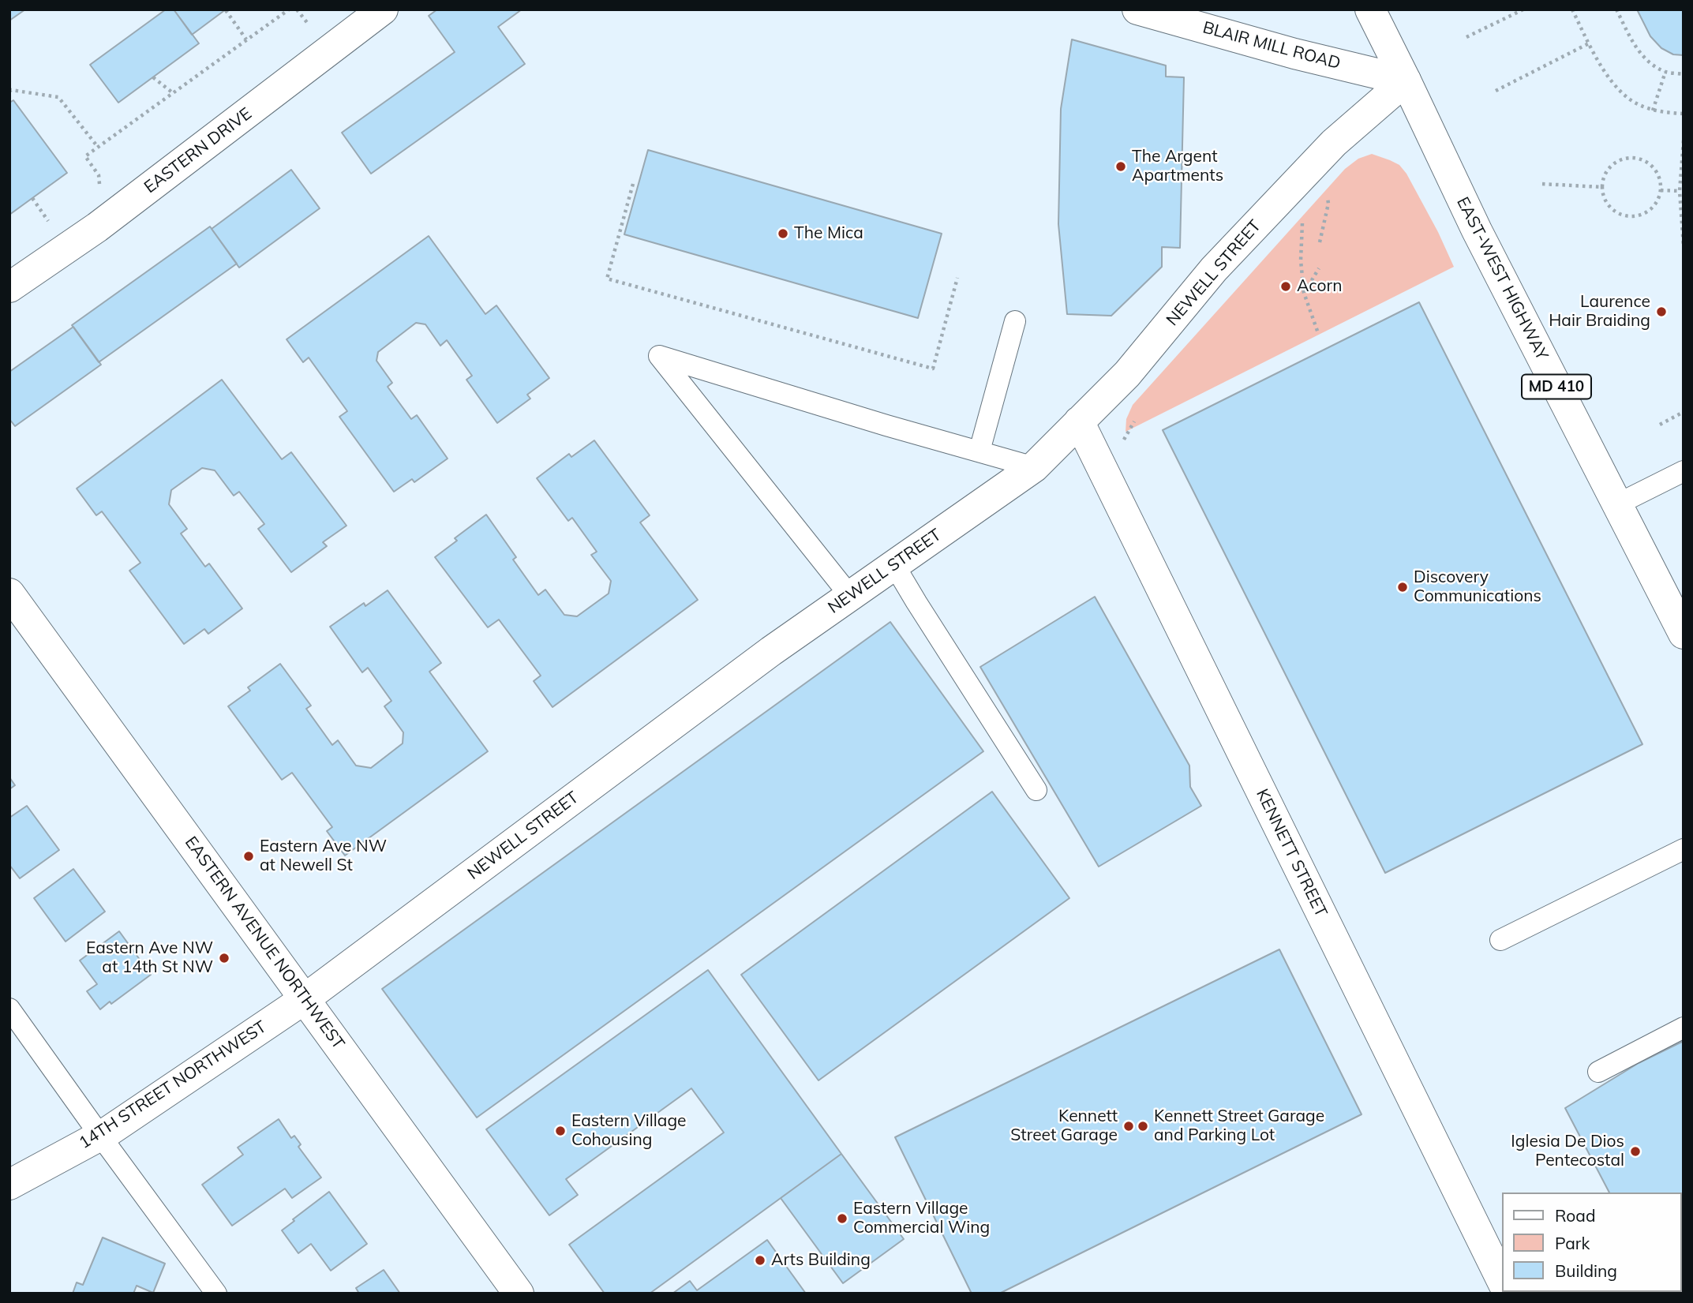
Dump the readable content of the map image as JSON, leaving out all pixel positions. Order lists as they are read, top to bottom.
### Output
{
  "streets": {
    "street": [
      "BLAIR MILL ROAD",
      "EASTERN DRIVE",
      "NEWELL STREET",
      "EAST-WEST HIGHWAY",
      "MD 410",
      "KENNETT STREET",
      "EASTERN AVENUE NORTHWEST",
      "14TH STREET NORTHWEST"
    ]
  },
  "crossings": [
    ["BLAIR MILL ROAD", "NEWELL STREET"],
    ["BLAIR MILL ROAD", "EAST-WEST HIGHWAY"],
    ["NEWELL STREET", "EAST-WEST HIGHWAY"],
    ["NEWELL STREET", "KENNETT STREET"],
    ["NEWELL STREET", "EASTERN AVENUE NORTHWEST"],
    ["NEWELL STREET", "14TH STREET NORTHWEST"],
    ["EASTERN AVENUE NORTHWEST", "14TH STREET NORTHWEST"]
  ],
  "places": [
    "The Argent Apartments",
    "The Mica",
    "Acorn",
    "Laurence Hair Braiding",
    "Discovery Communications",
    "Eastern Ave NW at Newell St",
    "Eastern Ave NW at 14th St NW",
    "Kennett Street Garage",
    "Kennett Street Garage and Parking Lot",
    "Eastern Village Cohousing",
    "Iglesia De Dios Pentecostal",
    "Eastern Village Commercial Wing",
    "Arts Building"
  ],
  "legend": ["Road", "Park", "Building"]
}
